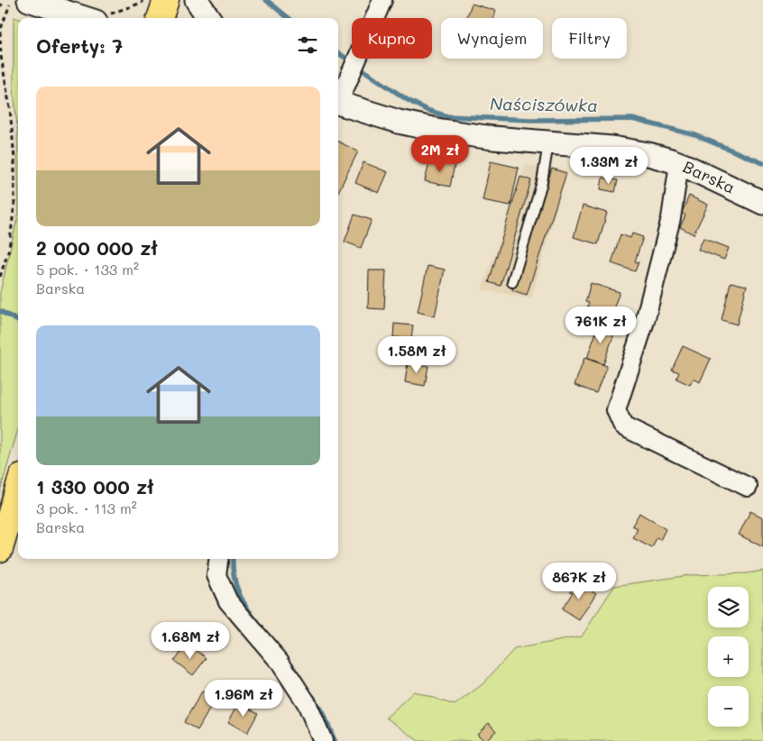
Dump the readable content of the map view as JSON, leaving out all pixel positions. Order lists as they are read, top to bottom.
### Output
{
  "streets": {
    "street": ["Barska"]
  },
  "water": ["Naściszówka"],
  "page": {
    "chip": ["Kupno", "Wynajem", "Filtry"],
    "heading": "Oferty: 7",
    "list": [
      {
        "name": "2 000 000 zł",
        "note": "5 pok. · 133 m² · Barska"
      },
      {
        "name": "1 330 000 zł",
        "note": "3 pok. · 113 m² · Barska"
      }
    ],
    "price": [
      "2M zł",
      "1.33M zł",
      "761K zł",
      "1.58M zł",
      "867K zł",
      "1.68M zł",
      "1.96M zł"
    ],
    "map_buttons": ["+", "−"]
  }
}
